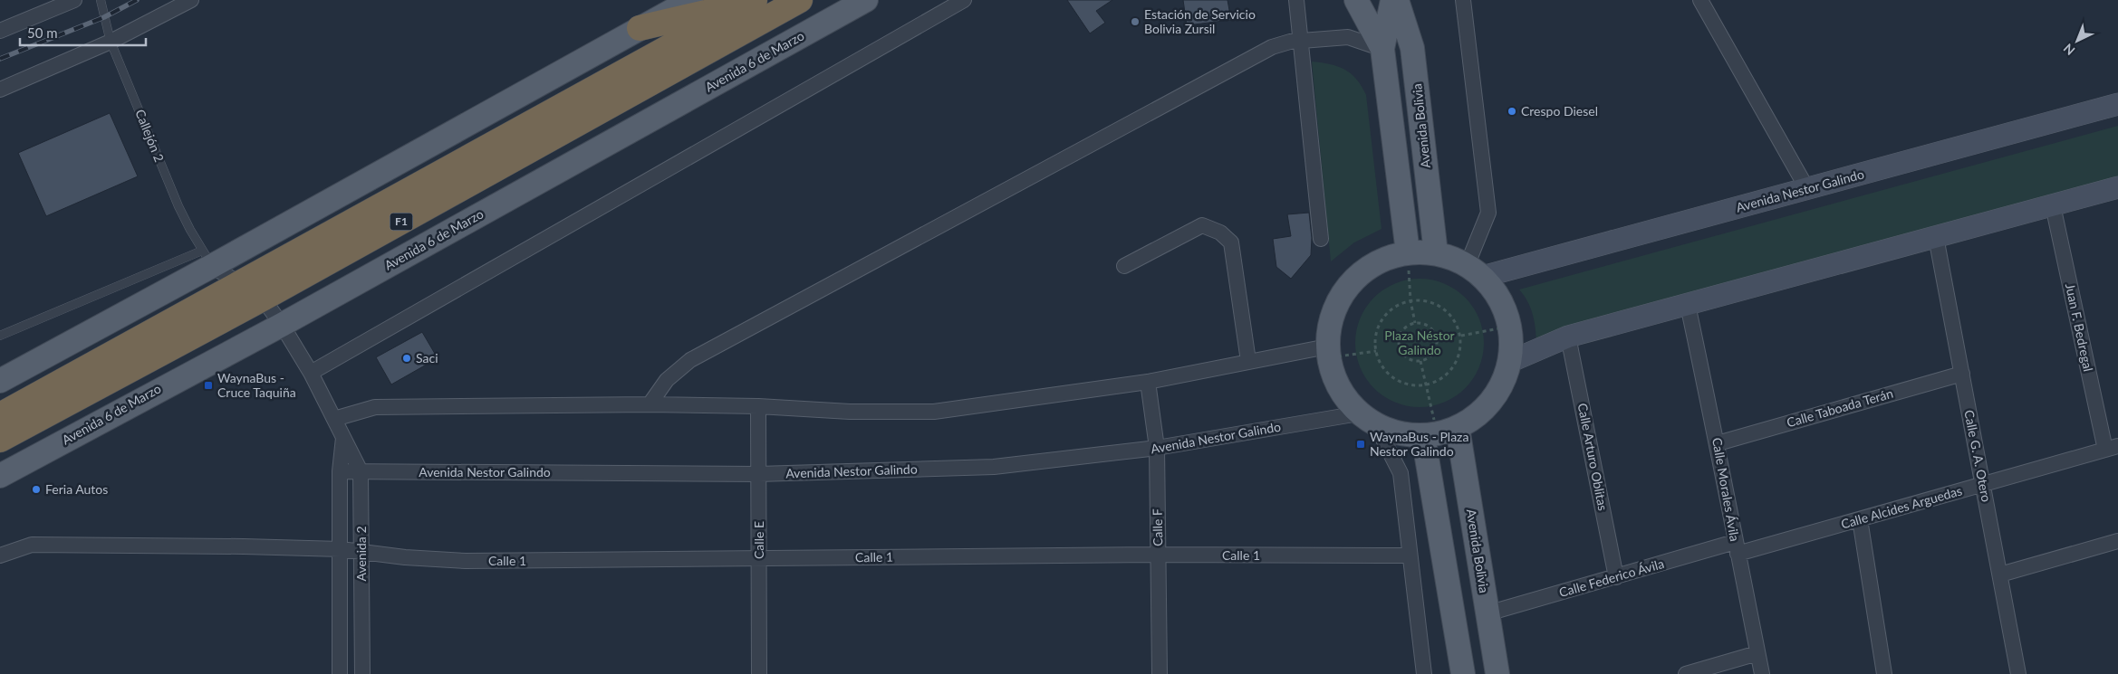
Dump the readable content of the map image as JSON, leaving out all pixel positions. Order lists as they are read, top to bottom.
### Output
{
  "streets": {
    "highway": ["F1"],
    "main road": ["Avenida 6 de Marzo", "Avenida Bolivia"],
    "street": [
      "Avenida Nestor Galindo",
      "Juan F. Bedregal",
      "Calle Taboada Terán",
      "Calle G. A. Otero",
      "Calle Arturo Oblitas",
      "Calle Morales Ávila",
      "Calle Alcides Arguedas",
      "Calle F",
      "Calle E",
      "Avenida 2",
      "Calle 1",
      "Calle Federico Ávila"
    ],
    "lane": ["Callejón 2"]
  },
  "crossings": [
    ["Avenida 6 de Marzo", "Avenida 2"],
    ["Avenida Bolivia", "Calle Federico Ávila"],
    ["Callejón 2", "Avenida 2"],
    ["Avenida Nestor Galindo", "Calle F"],
    ["Avenida Nestor Galindo", "Calle E"],
    ["Avenida Nestor Galindo", "Avenida 2"],
    ["F1", "Avenida 2"],
    ["Juan F. Bedregal", "Calle Alcides Arguedas"],
    ["Calle Taboada Terán", "Calle G. A. Otero"],
    ["Calle Taboada Terán", "Calle Morales Ávila"],
    ["Calle G. A. Otero", "Calle Alcides Arguedas"],
    ["Calle Arturo Oblitas", "Calle Federico Ávila"],
    ["Calle Morales Ávila", "Calle Alcides Arguedas"],
    ["Calle Morales Ávila", "Calle Federico Ávila"],
    ["Calle Alcides Arguedas", "Calle Federico Ávila"],
    ["Calle F", "Calle 1"],
    ["Calle E", "Calle 1"],
    ["Avenida 2", "Calle 1"]
  ],
  "parks": ["Plaza Néstor Galindo"],
  "places": {
    "other": [
      "Estación de Servicio Bolivia Zursil",
      "Crespo Diesel",
      "Saci",
      "Feria Autos"
    ],
    "transit": ["WaynaBus - Cruce Taquiña", "WaynaBus - Plaza Nestor Galindo"]
  },
  "scale_bar": "50 m",
  "north": "bottom left"
}
